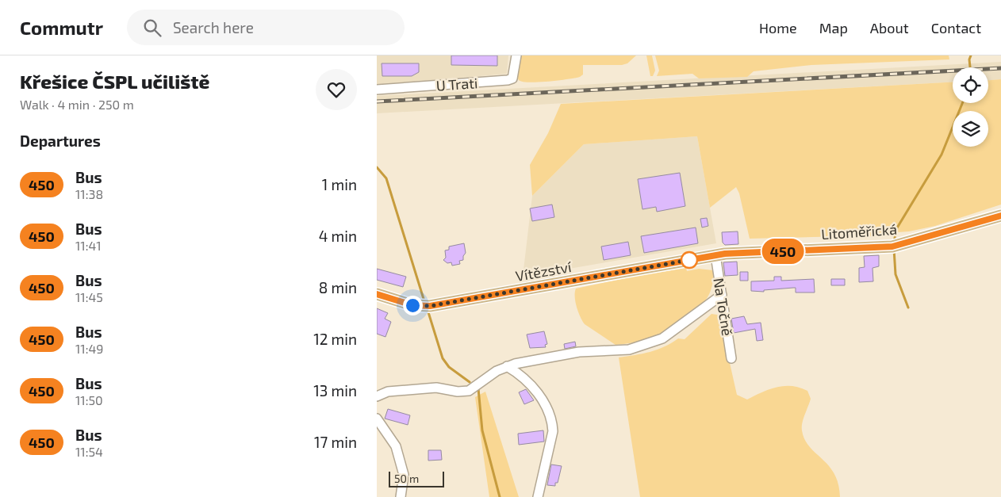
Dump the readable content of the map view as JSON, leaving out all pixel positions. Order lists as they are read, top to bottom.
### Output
{
  "streets": {
    "main road": ["Litoměřická", "Vítězství"],
    "street": ["U Trati", "Na Točně"]
  },
  "crossings": [
    ["Litoměřická", "Vítězství"],
    ["Litoměřická", "Na Točně"],
    ["Vítězství", "Na Točně"]
  ],
  "lines": ["bus line 450"],
  "scale_bar": "50 m",
  "page": {
    "header": "Commutr",
    "search": "Search here",
    "nav": [
      "Home",
      "Map",
      "About",
      "Contact"
    ],
    "heading": [
      ["Křešice ČSPL učiliště", "Walk · 4 min · 250 m"],
      "Departures"
    ],
    "on_map": "450",
    "list": [
      {
        "mark": "450",
        "name": "Bus",
        "note": "11:38",
        "value": "1 min"
      },
      {
        "mark": "450",
        "name": "Bus",
        "note": "11:41",
        "value": "4 min"
      },
      {
        "mark": "450",
        "name": "Bus",
        "note": "11:45",
        "value": "8 min"
      },
      {
        "mark": "450",
        "name": "Bus",
        "note": "11:49",
        "value": "12 min"
      },
      {
        "mark": "450",
        "name": "Bus",
        "note": "11:50",
        "value": "13 min"
      },
      {
        "mark": "450",
        "name": "Bus",
        "note": "11:54",
        "value": "17 min"
      }
    ],
    "scale": "50 m"
  }
}
